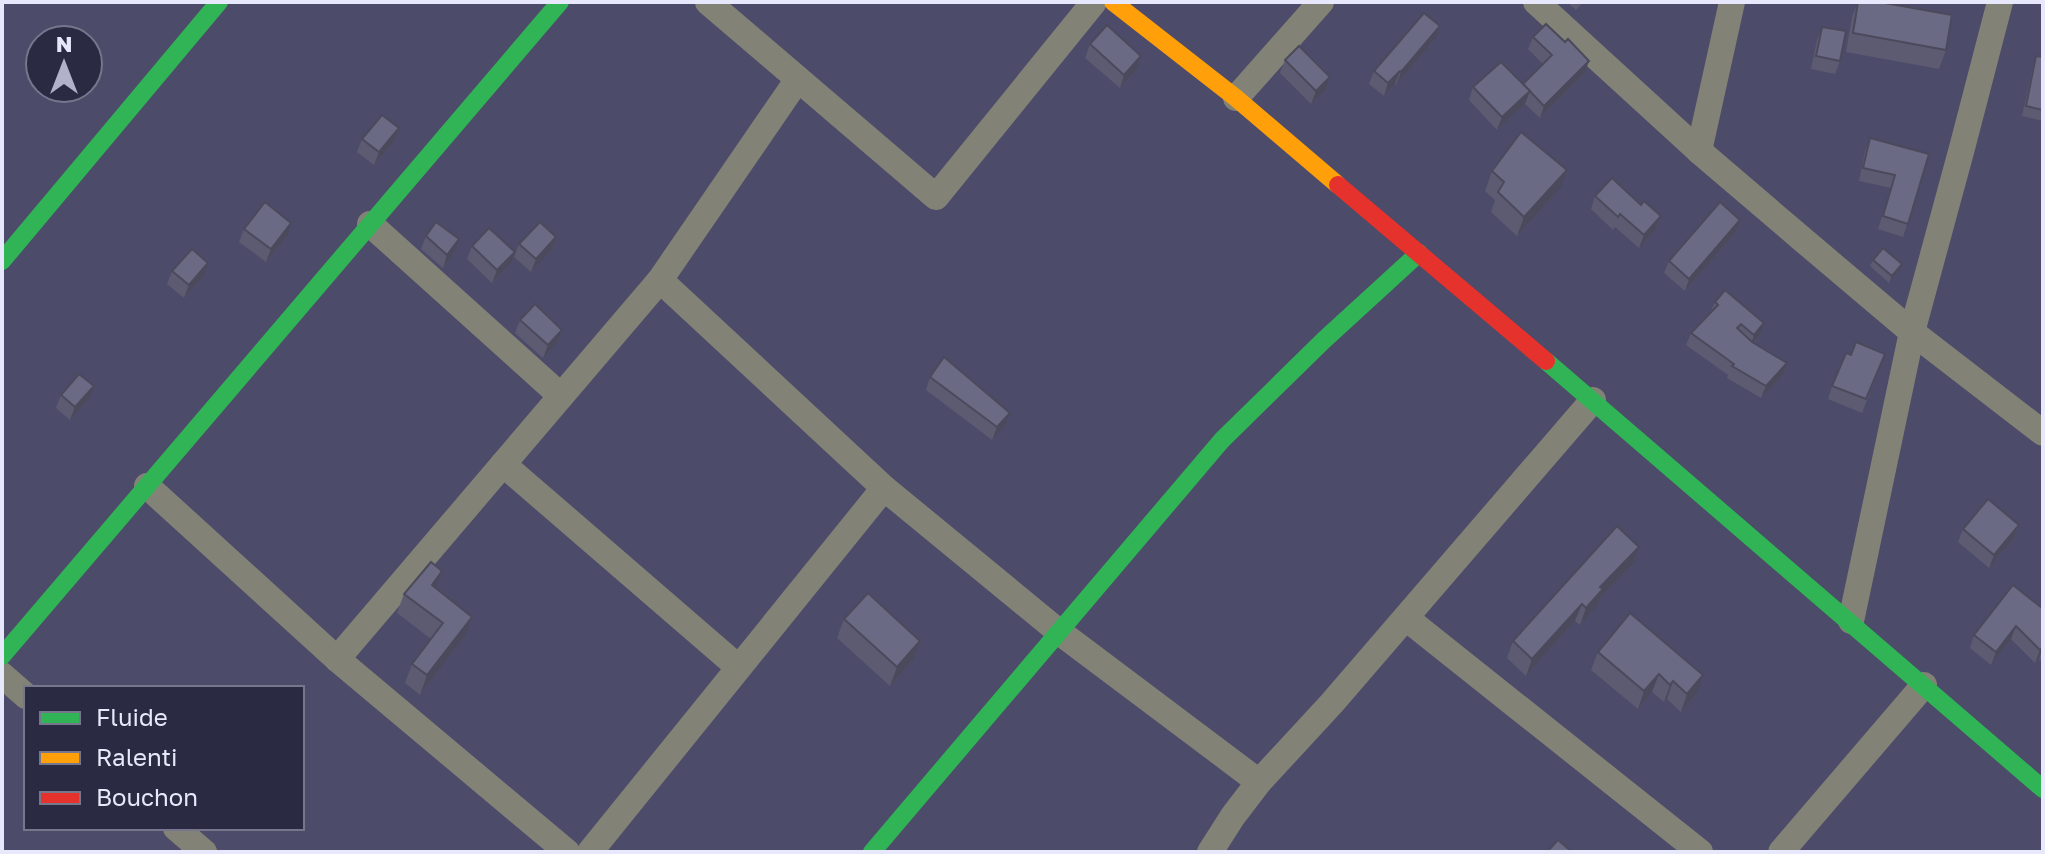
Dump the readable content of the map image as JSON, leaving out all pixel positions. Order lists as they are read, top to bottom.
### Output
{
  "legend": ["Fluide", "Ralenti", "Bouchon"],
  "north": "top"
}
